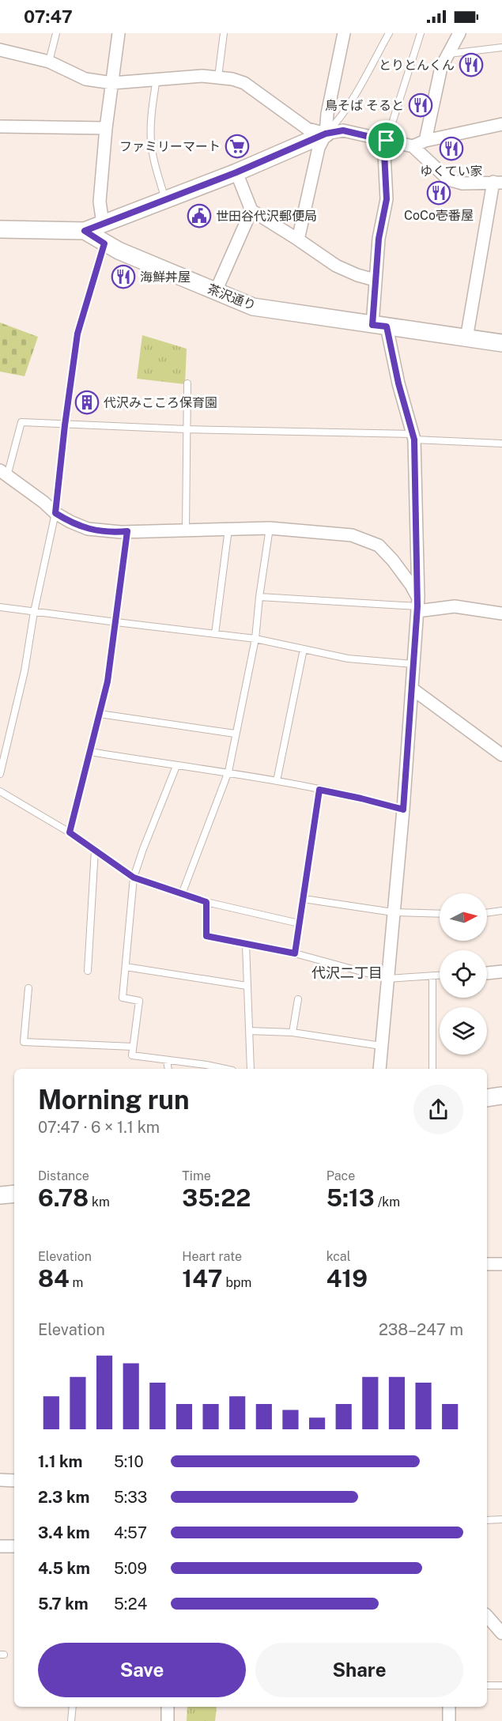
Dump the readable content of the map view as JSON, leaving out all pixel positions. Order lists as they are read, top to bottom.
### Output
{
  "streets": {
    "street": ["茶沢通り"]
  },
  "districts": ["代沢二丁目"],
  "places": {
    "restaurant": [
      "とりとんくん",
      "鳥そば そると",
      "ゆくてい家",
      "CoCo壱番屋",
      "海鮮丼屋"
    ],
    "supermarket": ["ファミリーマート"],
    "public building": ["世田谷代沢郵便局"],
    "building": ["代沢みこころ保育園"]
  },
  "north": "right",
  "page": {
    "status": "07:47",
    "heading": ["Morning run", "07:47 · 6 × 1.1 km"],
    "stats": [
      ["Distance", "6.78 km"],
      ["Time", "35:22"],
      ["Pace", "5:13 /km"],
      ["Elevation", "84 m"],
      ["Heart rate", "147 bpm"],
      ["kcal", "419"]
    ],
    "chart": ["Elevation", "238–247 m"],
    "list": [
      {
        "name": "1.1 km",
        "note": "5:10"
      },
      {
        "name": "2.3 km",
        "note": "5:33"
      },
      {
        "name": "3.4 km",
        "note": "4:57"
      },
      {
        "name": "4.5 km",
        "note": "5:09"
      },
      {
        "name": "5.7 km",
        "note": "5:24"
      }
    ],
    "buttons": ["Save", "Share"]
  }
}
